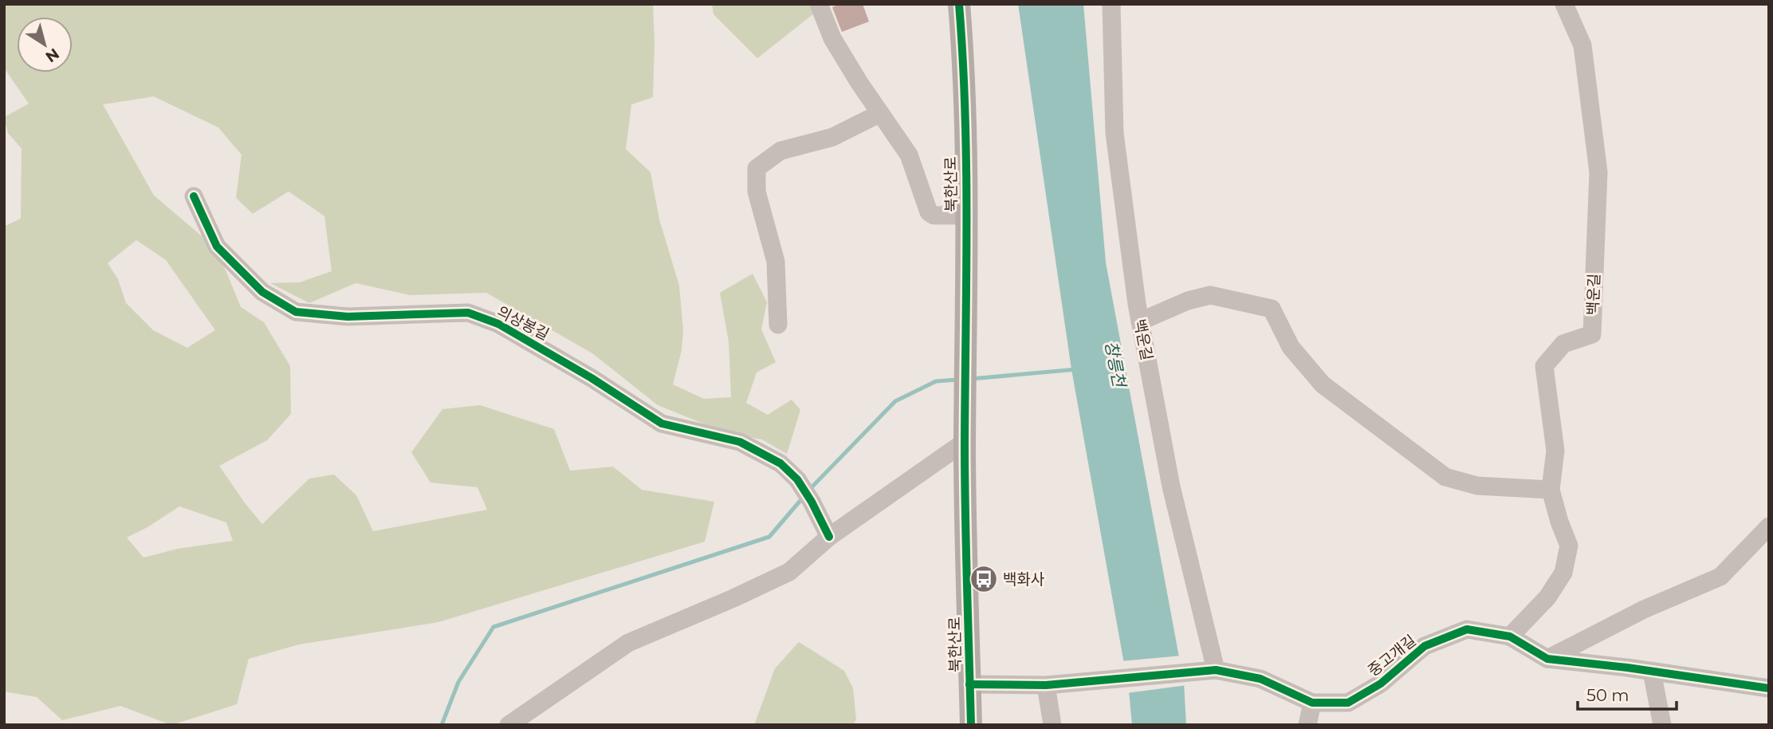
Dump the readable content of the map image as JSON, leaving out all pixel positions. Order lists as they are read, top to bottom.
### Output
{
  "streets": {
    "main road": ["북한산로"],
    "street": ["백운길", "의상봉길", "중고개길"]
  },
  "crossings": [
    ["백운길", "중고개길"]
  ],
  "water": ["창릉천"],
  "places": {
    "bus stop": ["백화사"]
  },
  "scale_bar": "50 m",
  "north": "bottom right"
}
